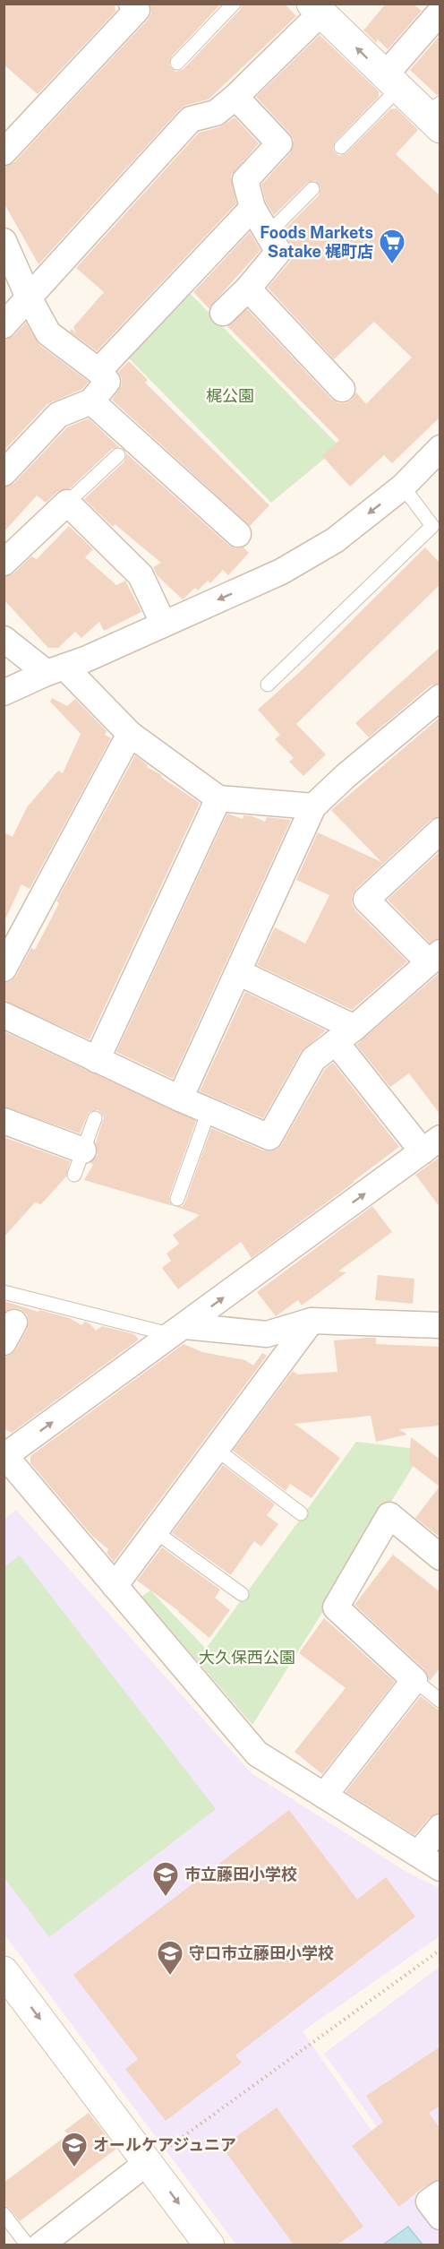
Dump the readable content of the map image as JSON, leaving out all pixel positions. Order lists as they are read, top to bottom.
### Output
{
  "parks": ["梶公園", "大久保西公園"],
  "places": {
    "supermarket": ["Foods Markets Satake 梶町店"],
    "school or university": ["市立藤田小学校", "守口市立藤田小学校", "オールケアジュニア"]
  }
}
